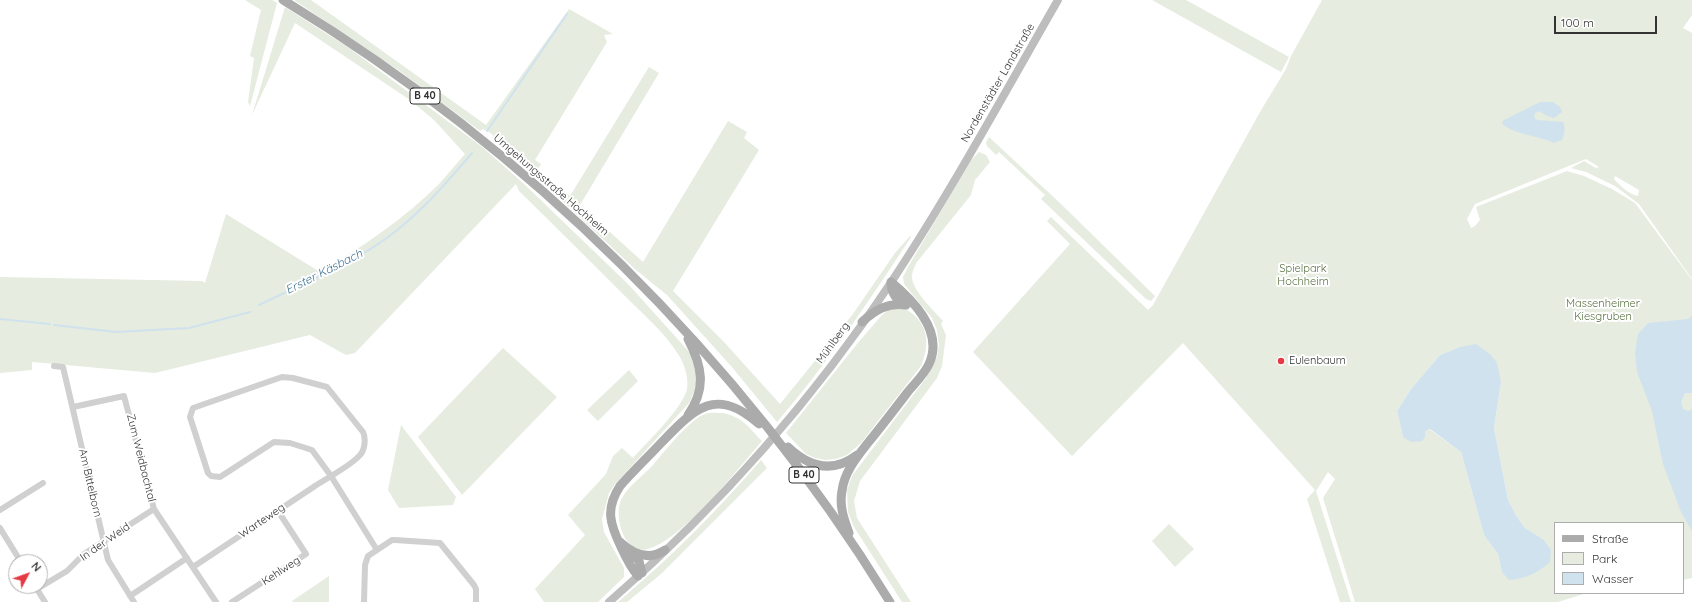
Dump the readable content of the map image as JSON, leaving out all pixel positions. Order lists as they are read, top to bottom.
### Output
{
  "streets": {
    "main road": [
      "Nordenstädter Landstraße",
      "B 40",
      "Umgehungsstraße Hochheim",
      "Mühlberg"
    ],
    "street": [
      "Zum Weidbachtal",
      "Am Bittelborn",
      "Warteweg",
      "In der Weid",
      "Kehlweg"
    ]
  },
  "crossings": [
    ["Nordenstädter Landstraße", "Mühlberg"],
    ["B 40", "Umgehungsstraße Hochheim"],
    ["Zum Weidbachtal", "Am Bittelborn"],
    ["Zum Weidbachtal", "Warteweg"],
    ["Zum Weidbachtal", "In der Weid"],
    ["Am Bittelborn", "In der Weid"],
    ["Warteweg", "Kehlweg"]
  ],
  "water": ["Erster Käsbach"],
  "parks": ["Spielpark Hochheim", "Massenheimer Kiesgruben"],
  "places": ["Eulenbaum"],
  "legend": ["Straße", "Park", "Wasser"],
  "scale_bar": "100 m",
  "north": "top right"
}
